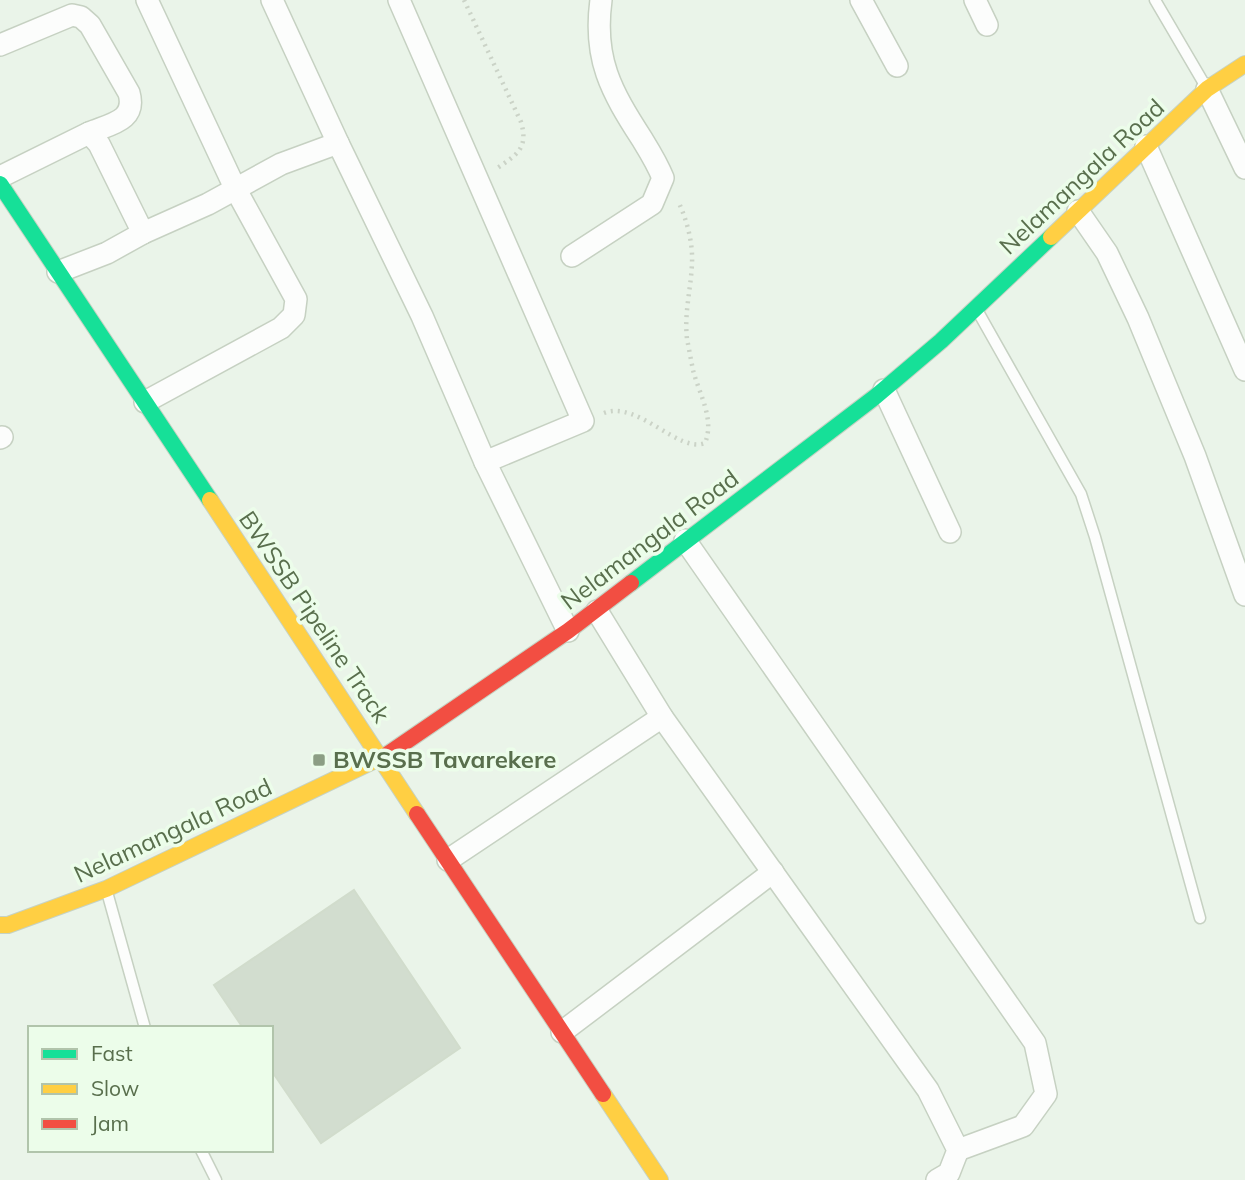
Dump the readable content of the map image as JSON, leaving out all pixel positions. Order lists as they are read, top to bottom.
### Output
{
  "streets": {
    "main road": ["Nelamangala Road", "BWSSB Pipeline Track"]
  },
  "crossings": [
    ["Nelamangala Road", "BWSSB Pipeline Track"]
  ],
  "places": {
    "transit": ["BWSSB Tavarekere"]
  },
  "legend": ["Fast", "Slow", "Jam"]
}
